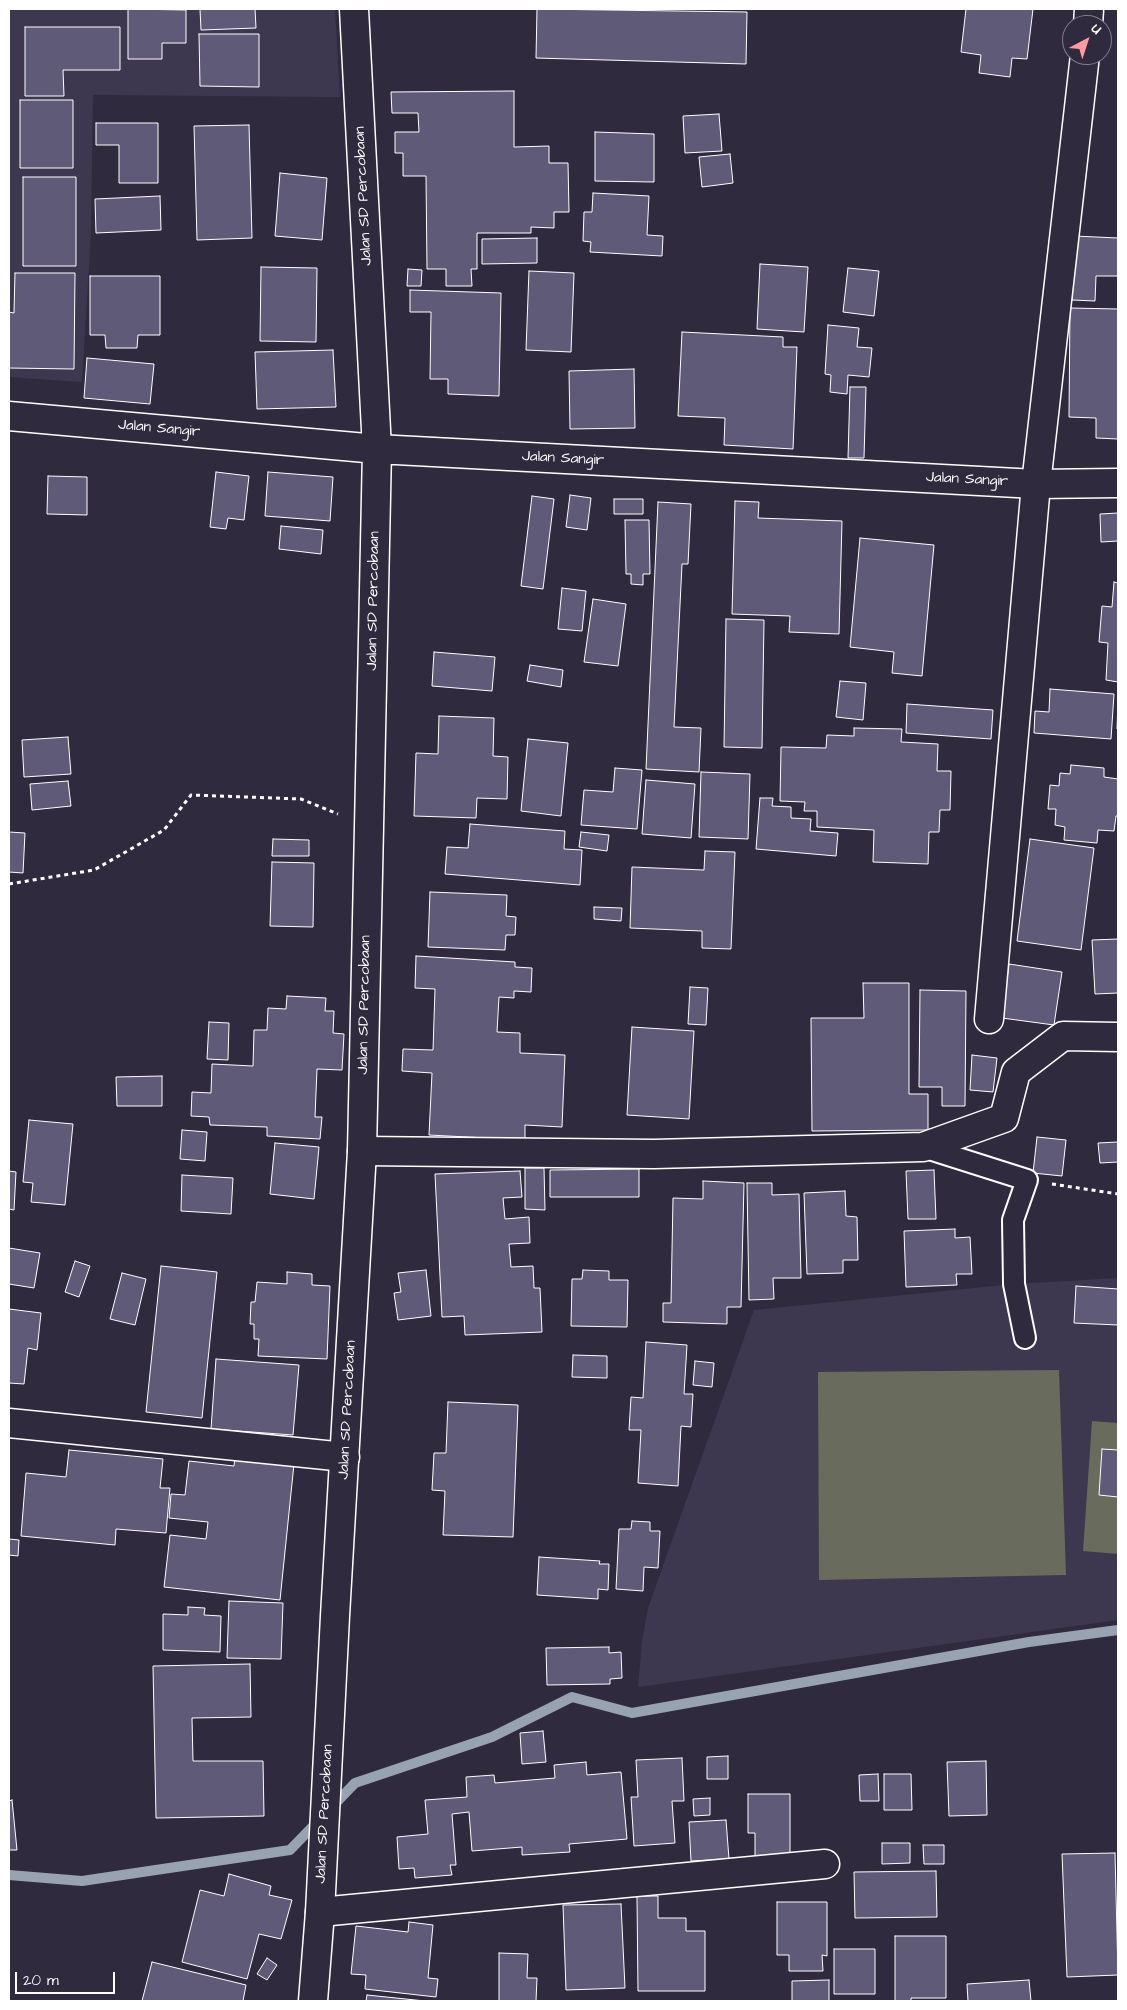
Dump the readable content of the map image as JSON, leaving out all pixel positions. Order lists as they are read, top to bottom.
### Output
{
  "streets": {
    "street": ["Jalan SD Percobaan", "Jalan Sangir"]
  },
  "crossings": [
    ["Jalan SD Percobaan", "Jalan Sangir"]
  ],
  "scale_bar": "20 m",
  "north": "top right"
}
